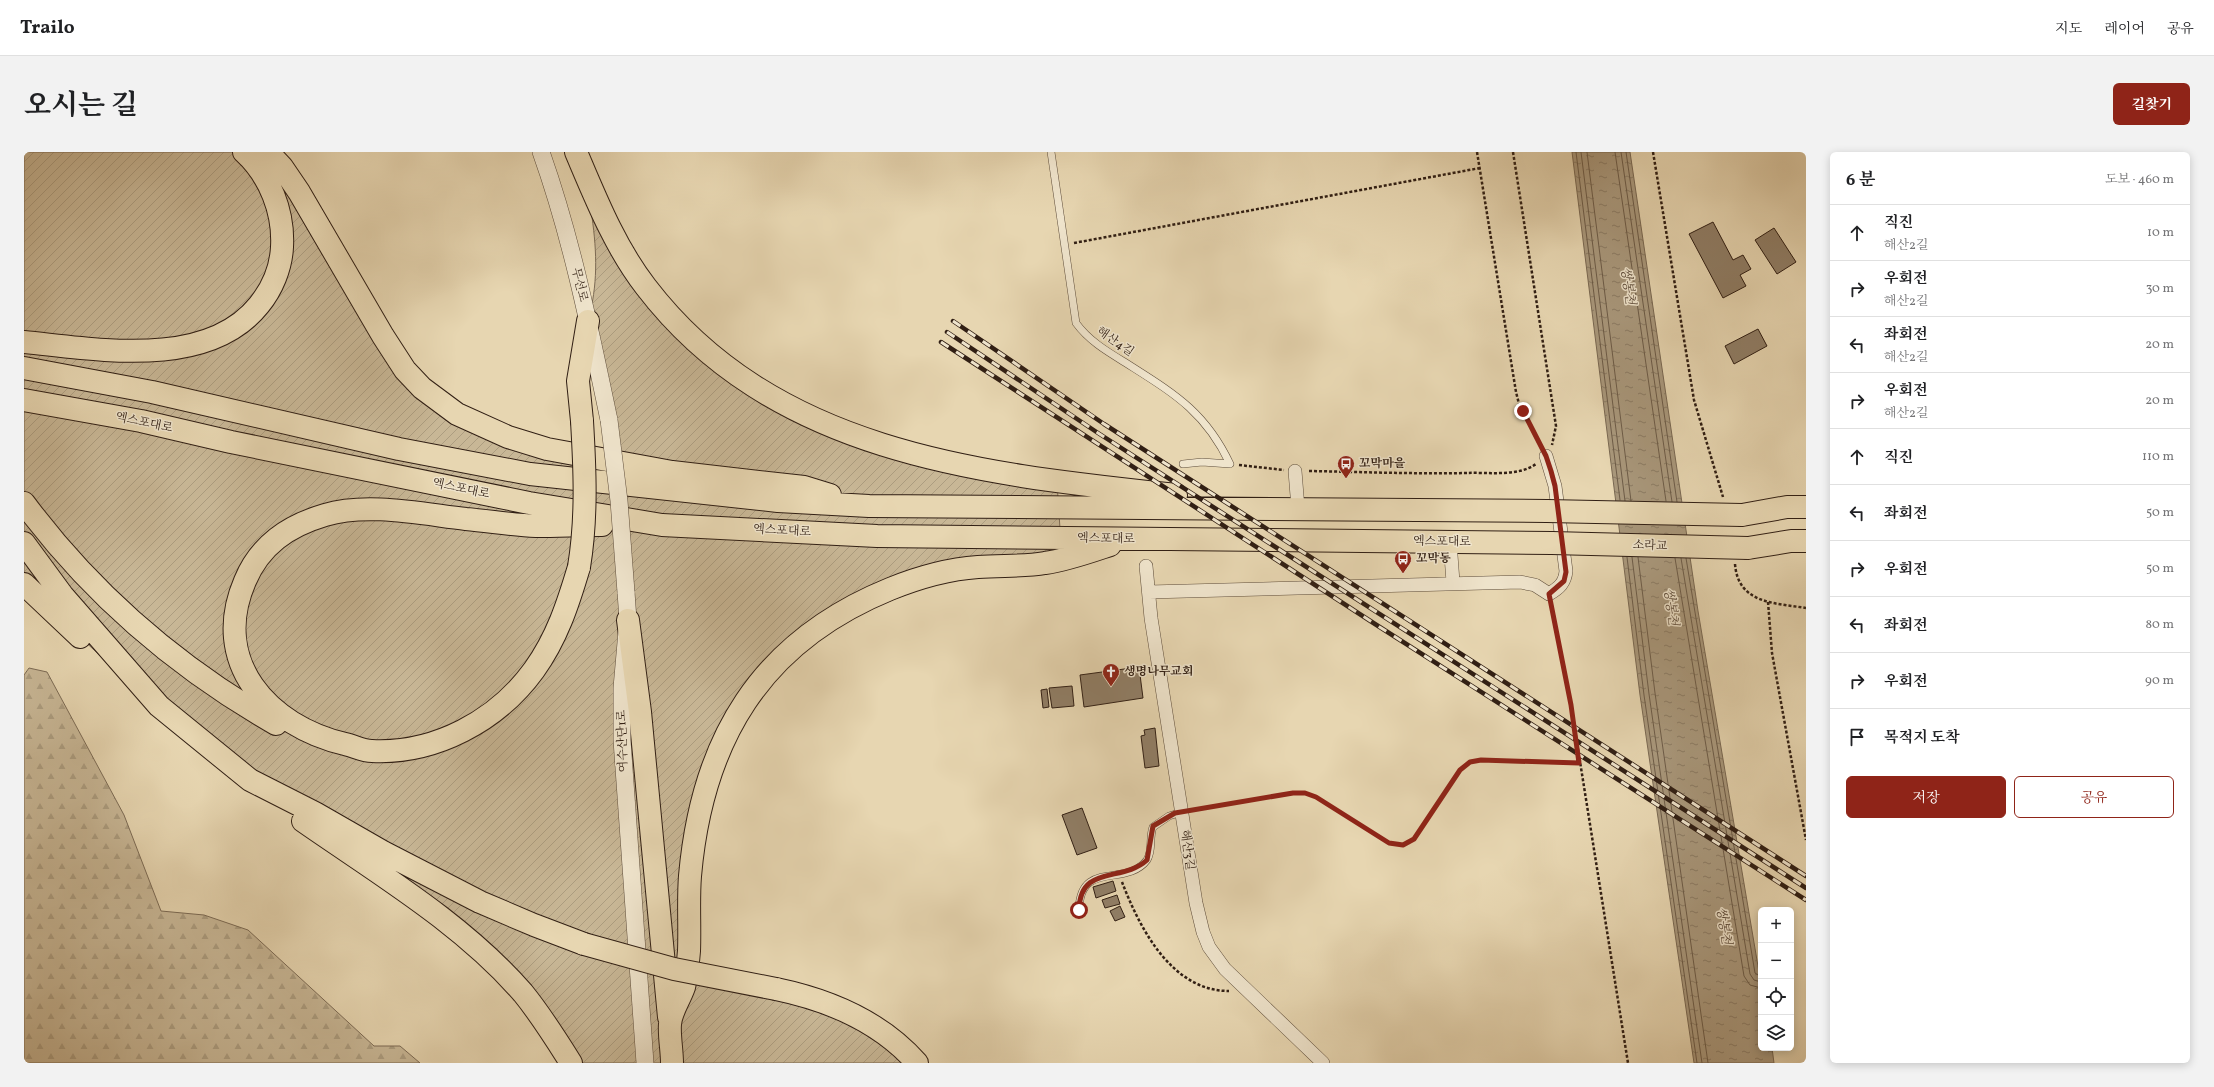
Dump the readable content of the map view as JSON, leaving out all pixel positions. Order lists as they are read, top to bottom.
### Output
{
  "streets": {
    "highway": ["엑스포대로", "소라교"],
    "street": ["무선로", "여수산단1로", "해산3길"],
    "lane": ["해산4길"]
  },
  "crossings": [
    ["무선로", "여수산단1로"],
    ["엑스포대로", "소라교"]
  ],
  "water": ["쌍봉천"],
  "places": {
    "bus stop": ["꼬막마을", "꼬막동"],
    "church": ["생명나무교회"]
  },
  "page": {
    "header": "Trailo",
    "nav": ["지도", "레이어", "공유"],
    "title": "오시는 길",
    "buttons": [
      "길찾기",
      ["저장", "공유"]
    ],
    "heading": ["6 분", "도보 · 460 m"],
    "list": [
      ["직진", "해산2길", "10 m"],
      ["우회전", "해산2길", "30 m"],
      ["좌회전", "해산2길", "20 m"],
      ["우회전", "해산2길", "20 m"],
      ["직진", "110 m"],
      ["좌회전", "50 m"],
      ["우회전", "50 m"],
      ["좌회전", "80 m"],
      ["우회전", "90 m"],
      "목적지 도착"
    ],
    "map_buttons": ["+", "−"]
  }
}
